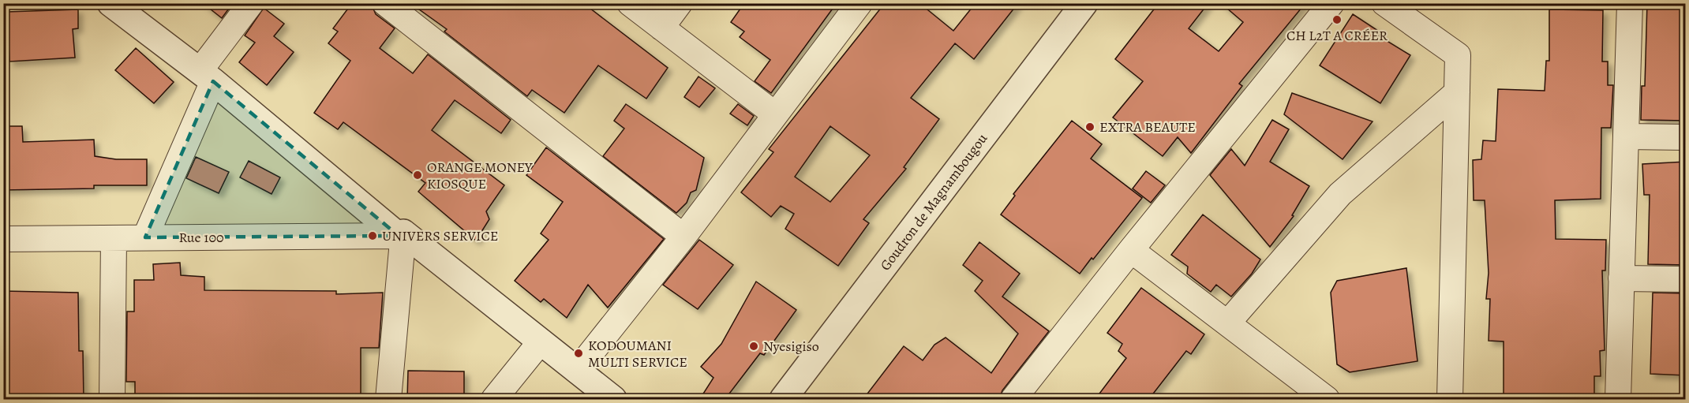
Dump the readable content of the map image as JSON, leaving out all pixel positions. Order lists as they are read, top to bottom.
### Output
{
  "streets": {
    "street": ["Goudron de Magnambougou", "Rue 100"]
  },
  "places": [
    "CH L2T A CRÉER",
    "EXTRA BEAUTE",
    "ORANGE MONEY KIOSQUE",
    "UNIVERS SERVICE",
    "Nyesigiso",
    "KODOUMANI MULTI SERVICE"
  ]
}
